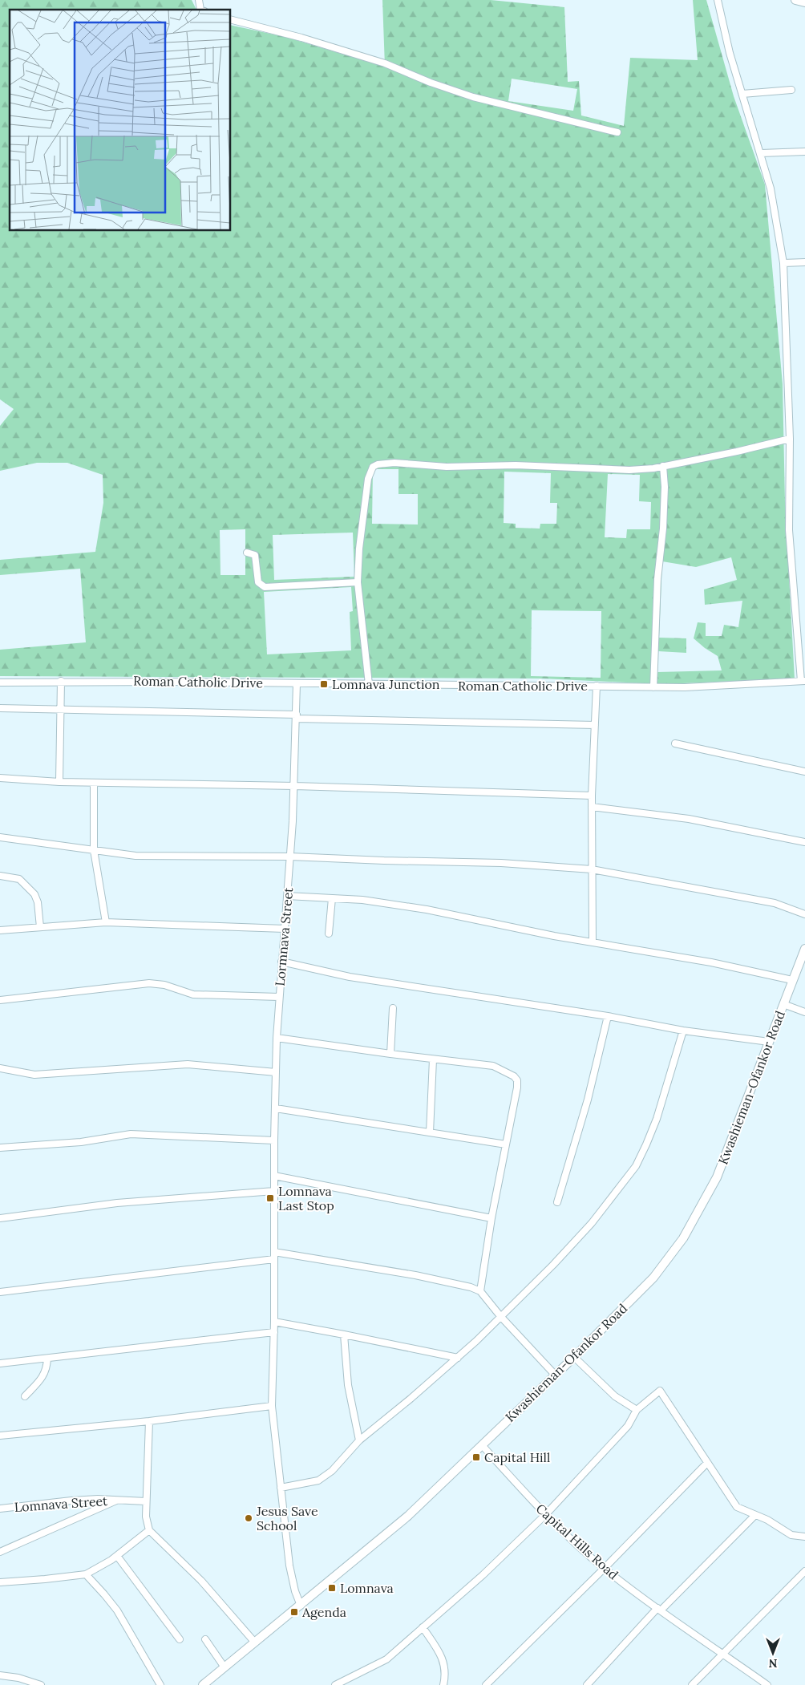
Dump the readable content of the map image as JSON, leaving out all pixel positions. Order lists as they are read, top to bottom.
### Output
{
  "streets": {
    "main road": ["Kwashieman-Ofankor Road"],
    "street": [
      "Roman Catholic Drive",
      "Lormnava Street",
      "Lomnava Street",
      "Capital Hills Road"
    ]
  },
  "crossings": [
    ["Roman Catholic Drive", "Lormnava Street"],
    ["Lormnava Street", "Kwashieman-Ofankor Road"],
    ["Kwashieman-Ofankor Road", "Capital Hills Road"]
  ],
  "places": {
    "transit": [
      "Lomnava Junction",
      "Lomnava Last Stop",
      "Capital Hill",
      "Lomnava",
      "Agenda"
    ],
    "other": ["Jesus Save School"]
  },
  "north": "bottom"
}
